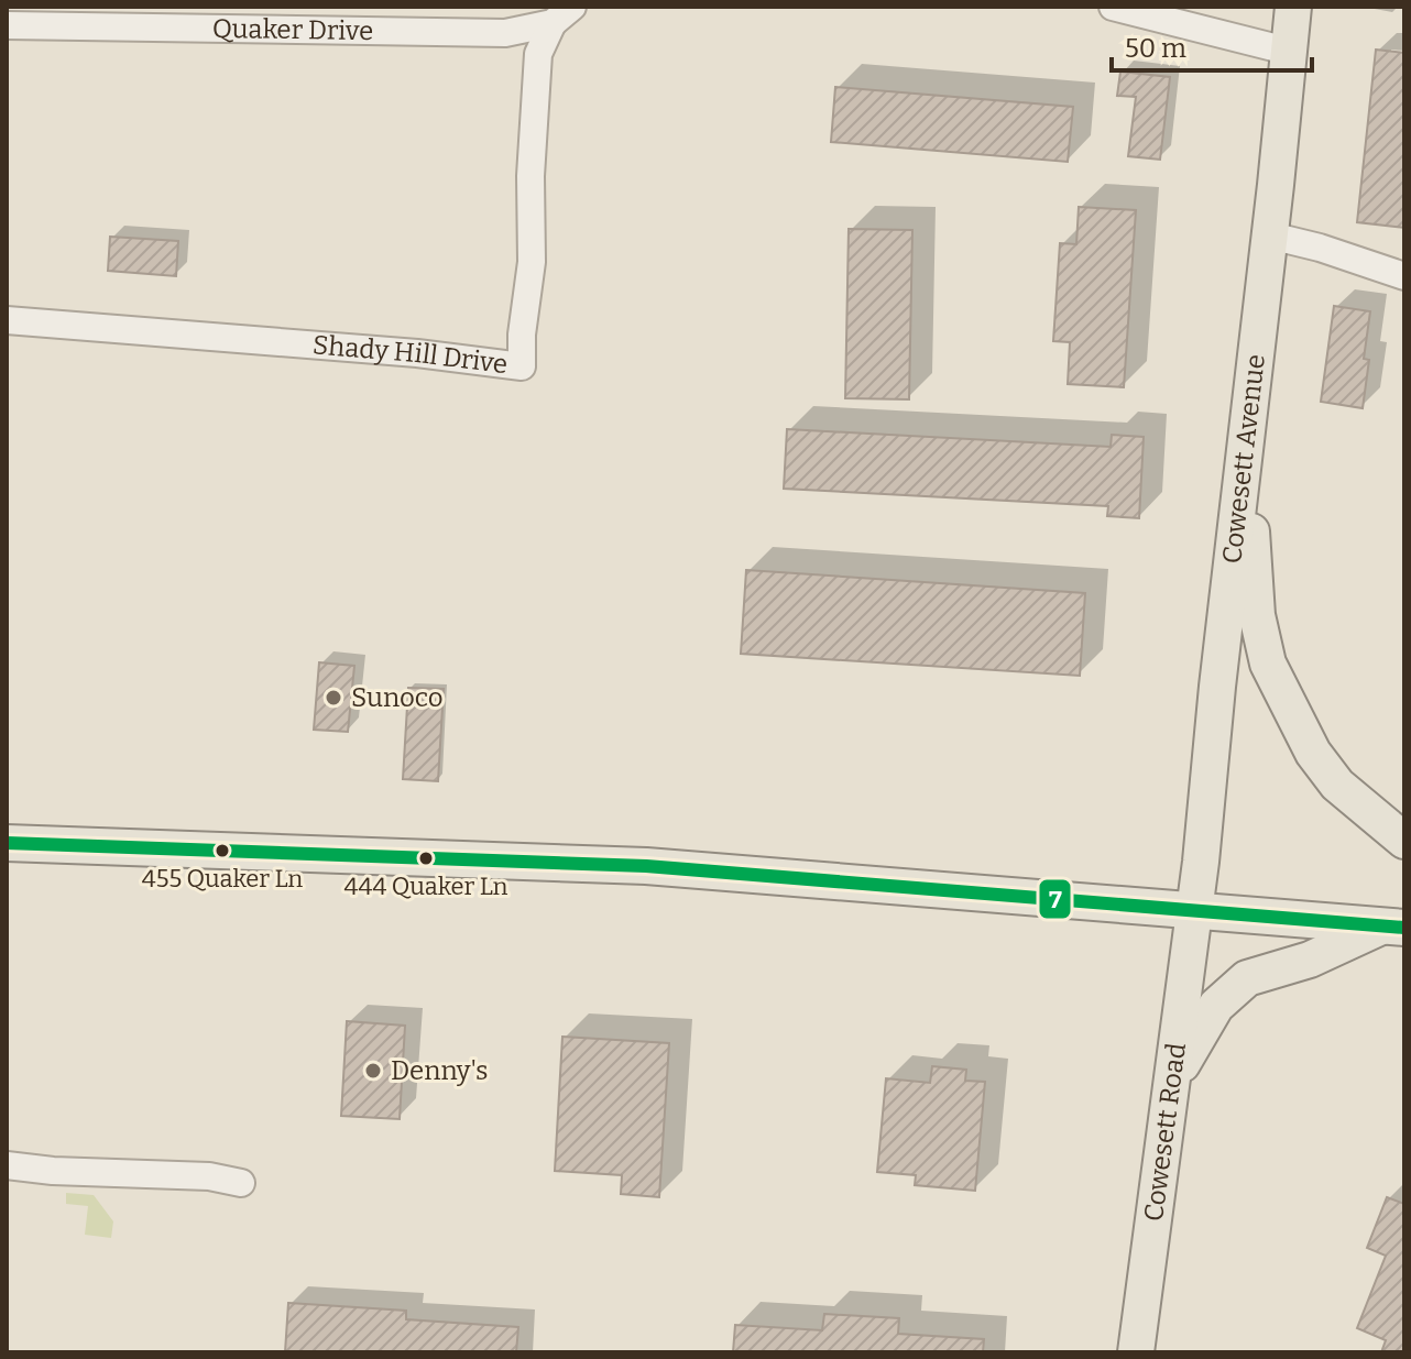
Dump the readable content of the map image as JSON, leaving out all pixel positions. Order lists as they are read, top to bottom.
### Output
{
  "streets": {
    "main road": ["Cowesett Avenue", "Cowesett Road"],
    "street": ["Quaker Drive", "Shady Hill Drive"]
  },
  "crossings": [
    ["Quaker Drive", "Shady Hill Drive"],
    ["Cowesett Avenue", "Cowesett Road"]
  ],
  "places": [
    "Sunoco",
    "455 Quaker Ln",
    "444 Quaker Ln",
    "Denny's"
  ],
  "lines": ["transit line 7"],
  "scale_bar": "50 m"
}
